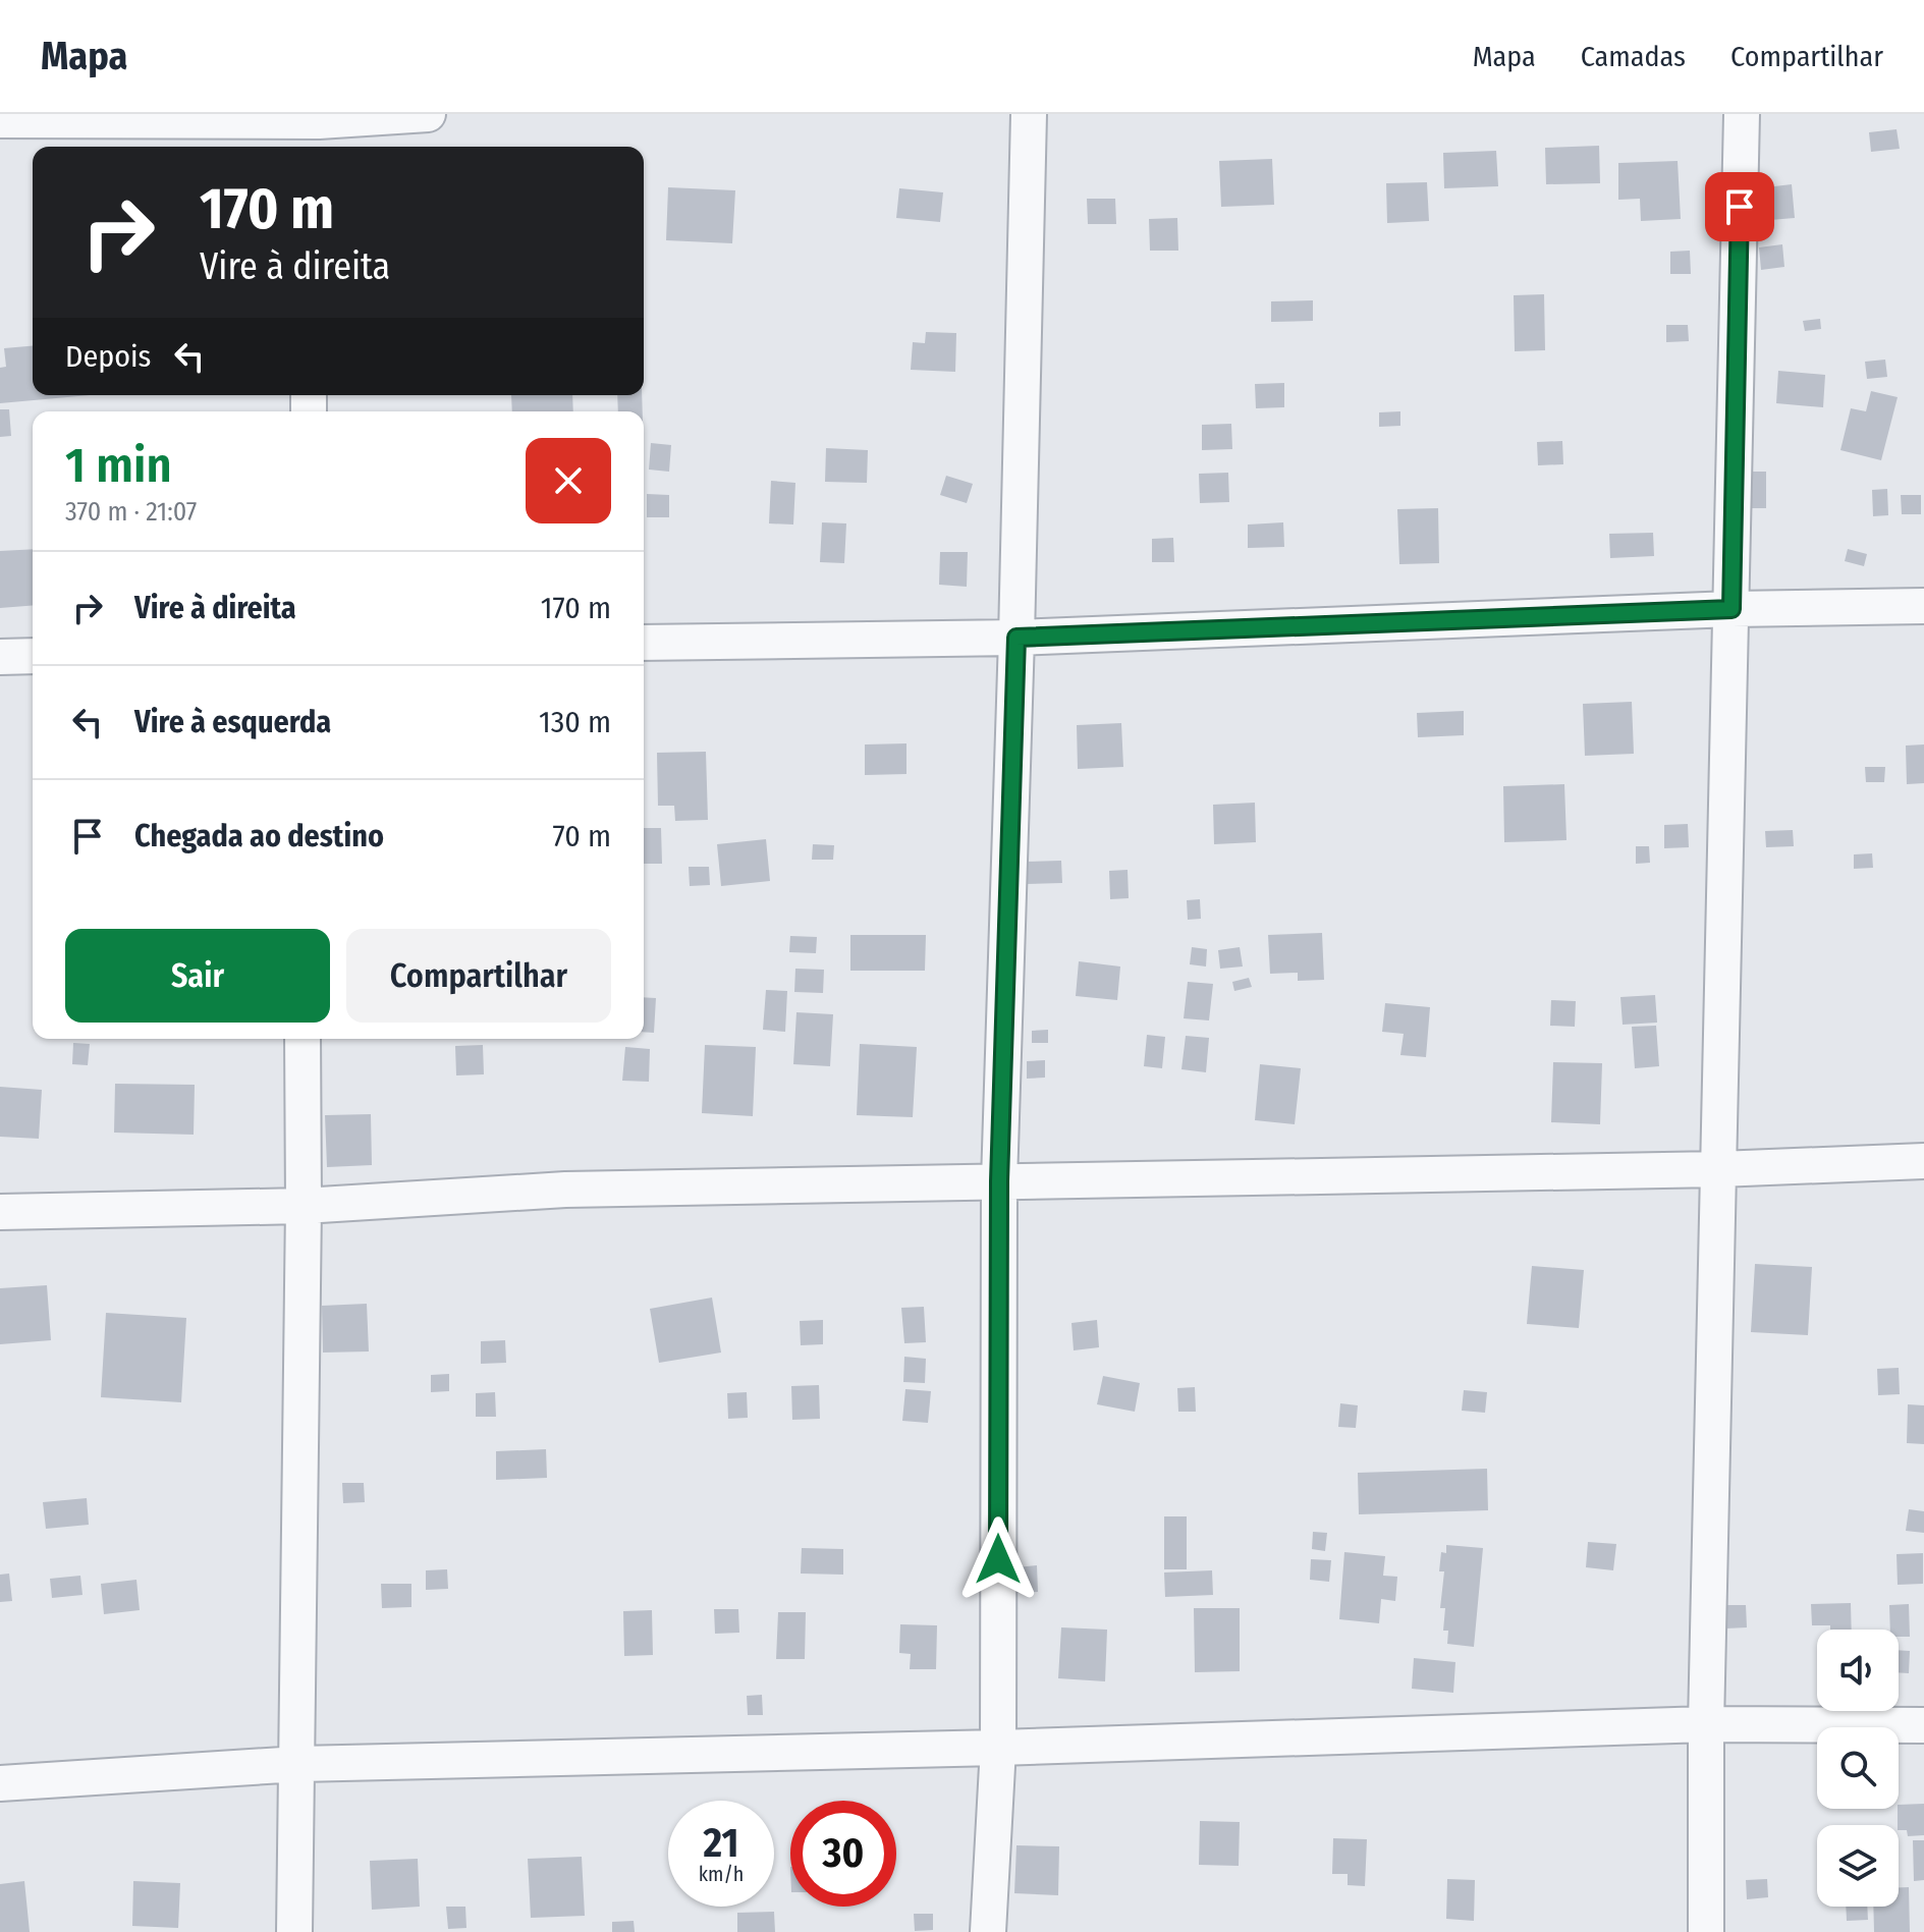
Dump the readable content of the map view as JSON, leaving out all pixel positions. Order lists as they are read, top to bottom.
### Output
{
  "page": {
    "header": "Mapa",
    "nav": ["Mapa", "Camadas", "Compartilhar"],
    "turn": ["170 m", "Vire à direita"],
    "then": "Depois",
    "heading": ["1 min", "370 m · 21:07"],
    "list": [
      {
        "name": "Vire à direita",
        "value": "170 m"
      },
      {
        "name": "Vire à esquerda",
        "value": "130 m"
      },
      {
        "name": "Chegada ao destino",
        "value": "70 m"
      }
    ],
    "buttons": ["Sair", "Compartilhar"],
    "speed": "21 km/h",
    "limit": "30"
  }
}
